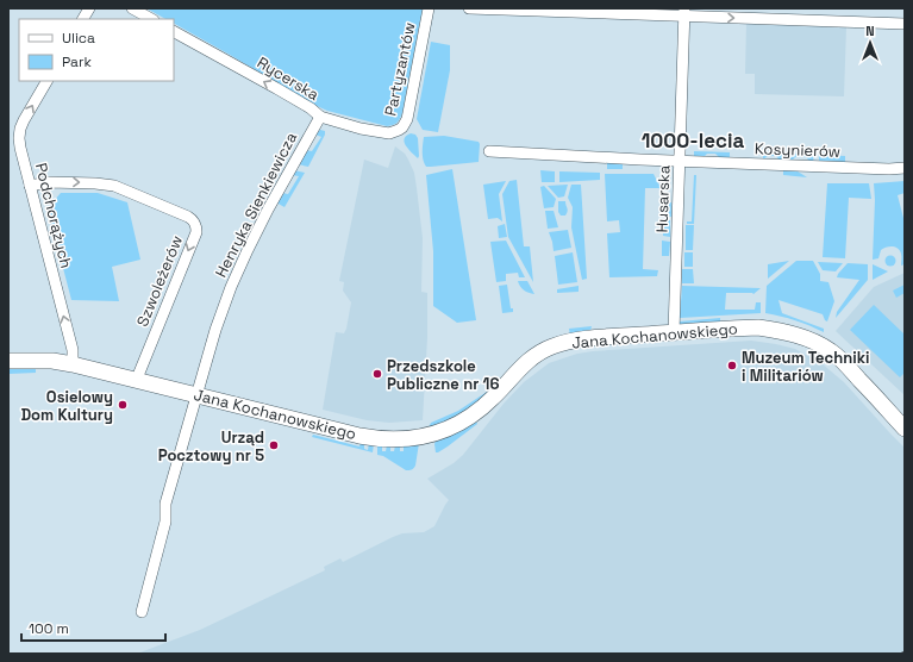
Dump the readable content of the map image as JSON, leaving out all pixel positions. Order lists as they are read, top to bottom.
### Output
{
  "streets": {
    "street": [
      "Partyzantów",
      "Rycerska",
      "Kosynierów",
      "Husarska",
      "Henryka Sienkiewicza",
      "Podchorążych",
      "Szwoleżerów",
      "Jana Kochanowskiego"
    ]
  },
  "crossings": [
    ["Partyzantów", "Rycerska"],
    ["Rycerska", "Henryka Sienkiewicza"],
    ["Kosynierów", "Husarska"],
    ["Husarska", "Jana Kochanowskiego"],
    ["Henryka Sienkiewicza", "Jana Kochanowskiego"],
    ["Podchorążych", "Szwoleżerów"],
    ["Podchorążych", "Jana Kochanowskiego"],
    ["Szwoleżerów", "Jana Kochanowskiego"]
  ],
  "one_way": ["Rycerska", "Podchorążych"],
  "districts": ["1000-lecia"],
  "places": [
    "Muzeum Techniki i Militariów",
    "Przedszkole Publiczne nr 16",
    "Osielowy Dom Kultury",
    "Urząd Pocztowy nr 5"
  ],
  "legend": ["Ulica", "Park"],
  "scale_bar": "100 m",
  "north": "top"
}
